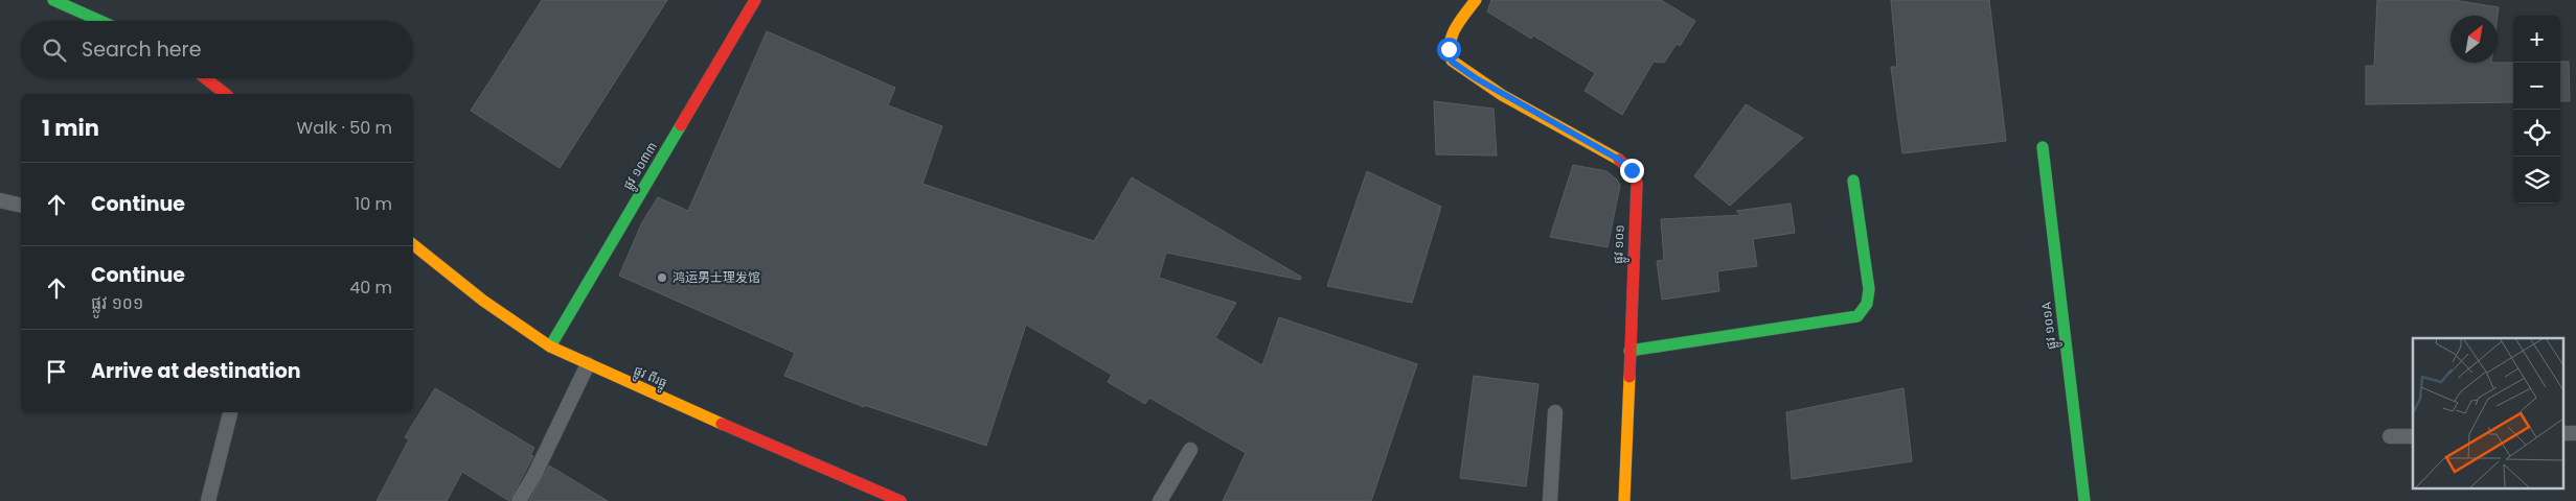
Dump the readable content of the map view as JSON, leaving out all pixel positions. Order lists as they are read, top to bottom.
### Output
{
  "streets": {
    "street": [
      "ផ្លូវ ១០៣៣",
      "ផ្លូវ ១០១",
      "ផ្លូវ ១០១A",
      "ផ្លូវ ពីរធ្នូ"
    ]
  },
  "crossings": [
    ["ផ្លូវ ១០៣៣", "ផ្លូវ ពីរធ្នូ"]
  ],
  "places": ["鸿运男士理发馆"],
  "north": "top right",
  "page": {
    "map_buttons": ["+", "−"],
    "search": "Search here",
    "heading": ["1 min", "Walk · 50 m"],
    "list": [
      ["Continue", "10 m"],
      ["Continue", "ផ្លូវ ១០១", "40 m"],
      "Arrive at destination"
    ]
  }
}
